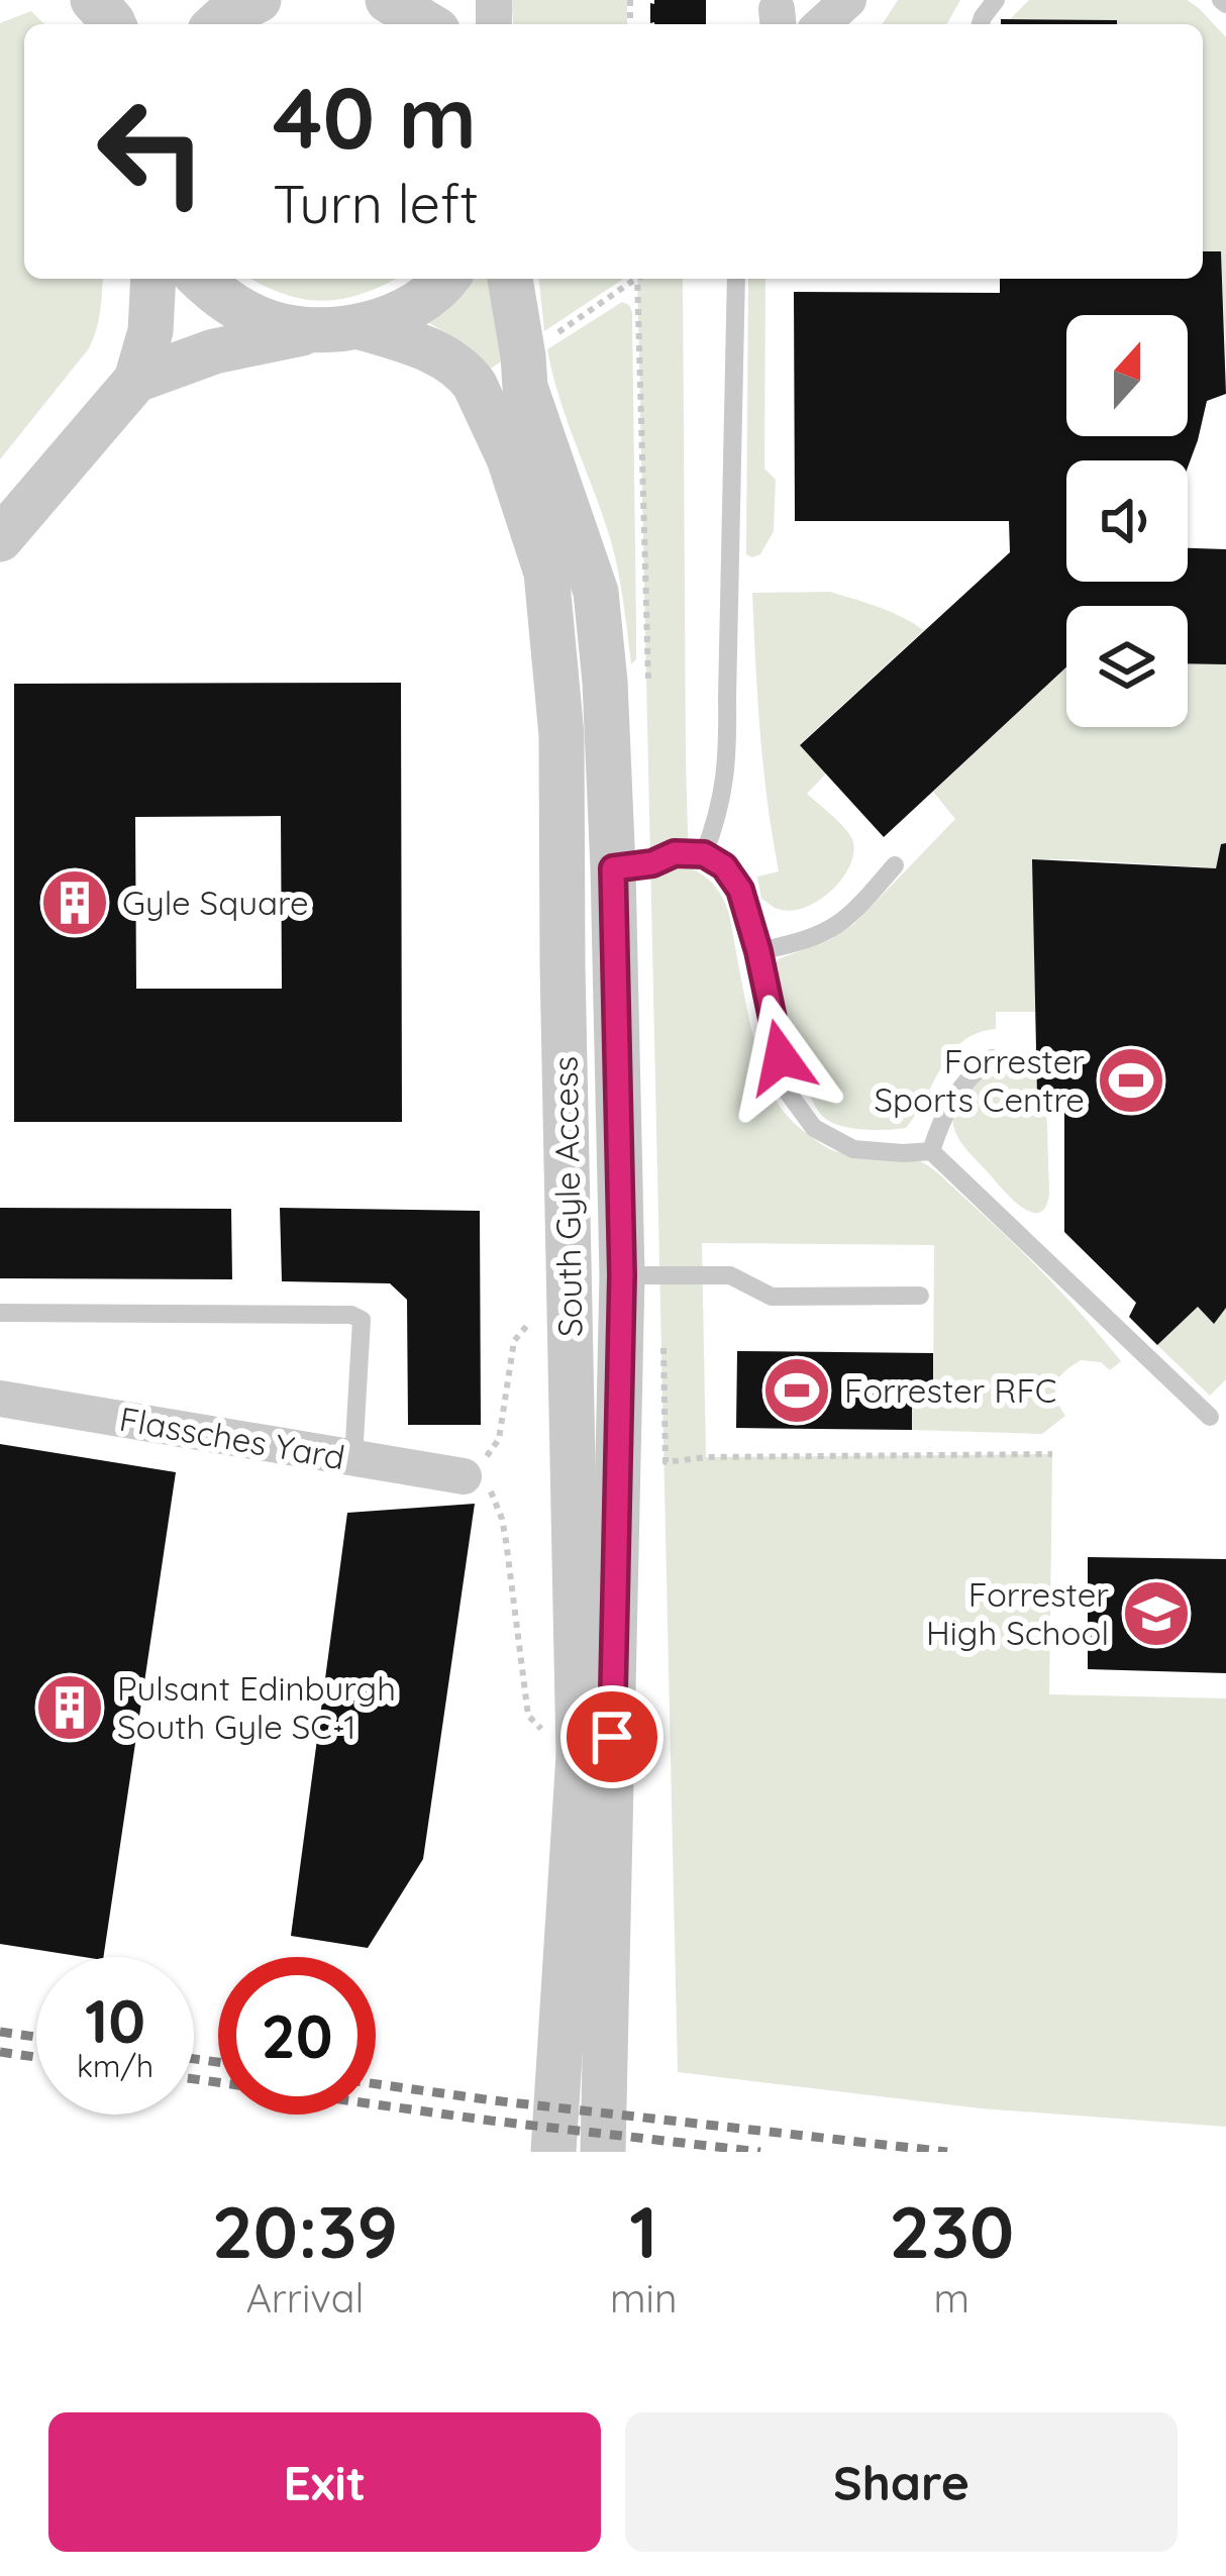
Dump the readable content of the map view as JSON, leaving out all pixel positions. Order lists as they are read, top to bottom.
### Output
{
  "streets": {
    "street": ["South Gyle Access", "Flassches Yard"]
  },
  "places": {
    "building": ["Gyle Square", "Pulsant Edinburgh South Gyle SC-1"],
    "sports": ["Forrester Sports Centre", "Forrester RFC"],
    "school or university": ["Forrester High School"]
  },
  "north": "top",
  "page": {
    "turn": ["40 m", "Turn left"],
    "speed": "10 km/h",
    "limit": "20",
    "eta": [
      "20:39",
      "Arrival",
      "1",
      "min",
      "230",
      "m"
    ],
    "buttons": ["Exit", "Share"]
  }
}
